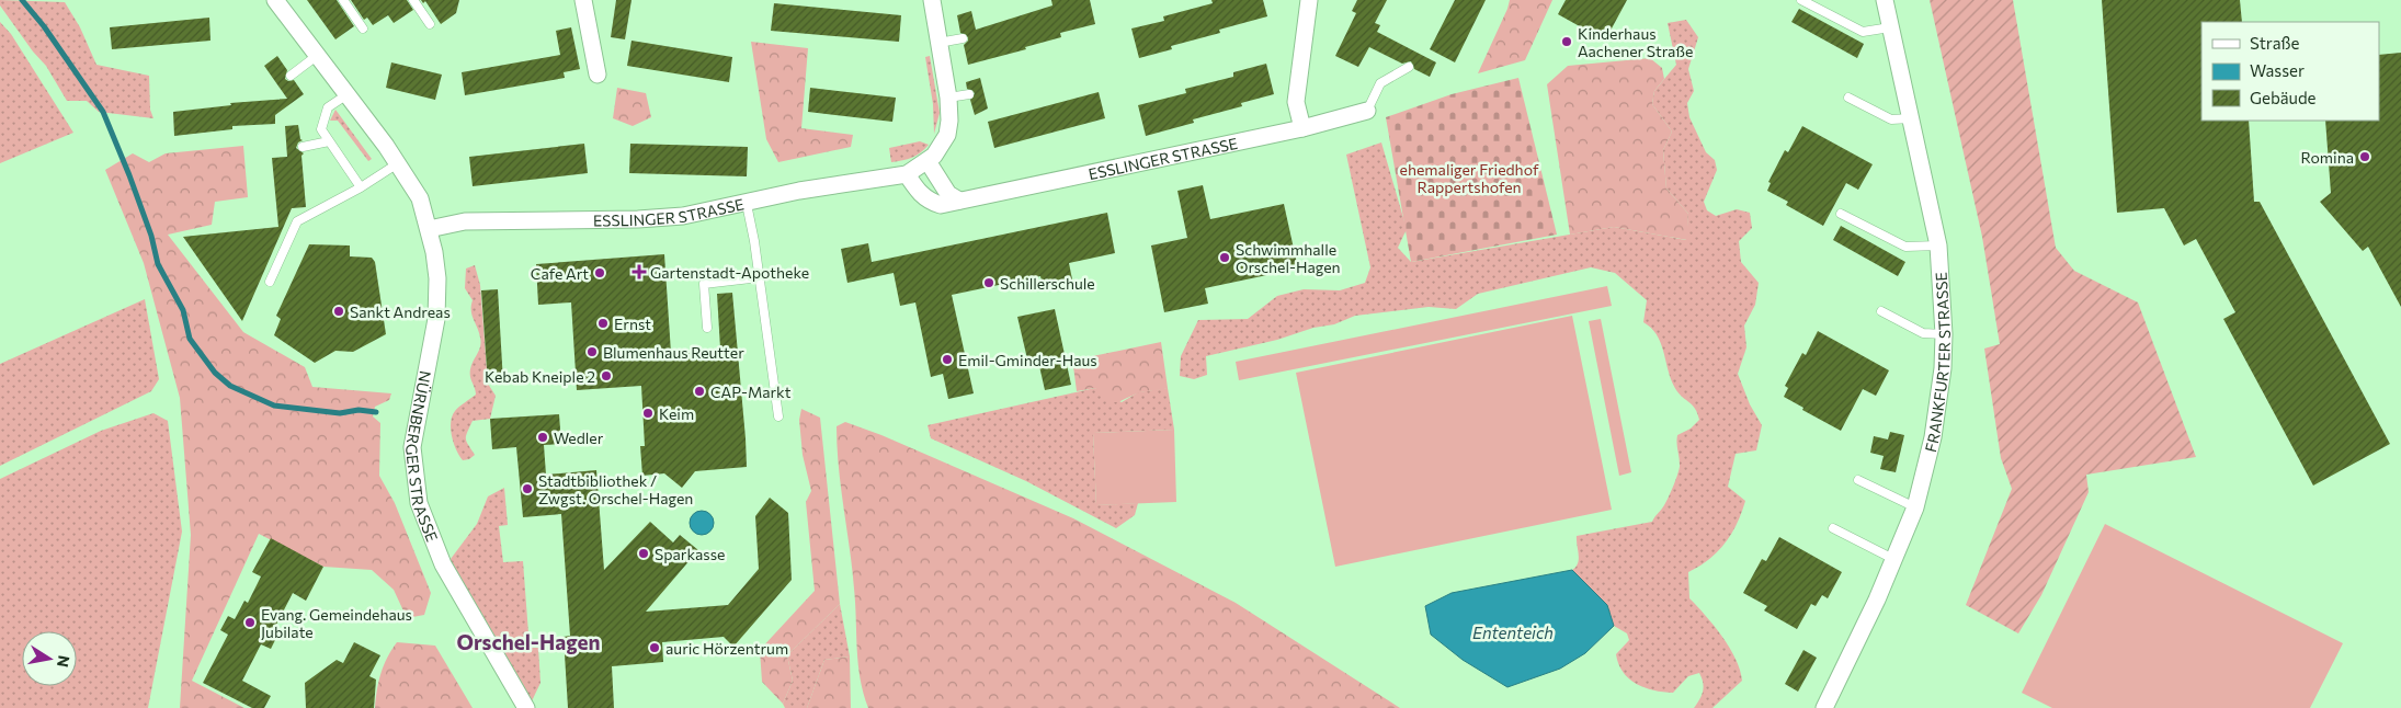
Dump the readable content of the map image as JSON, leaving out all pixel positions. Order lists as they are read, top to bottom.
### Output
{
  "streets": {
    "street": ["ESSLINGER STRASSE", "FRANKFURTER STRASSE", "NÜRNBERGER STRASSE"]
  },
  "crossings": [
    ["ESSLINGER STRASSE", "NÜRNBERGER STRASSE"]
  ],
  "districts": ["Orschel-Hagen"],
  "water": ["Ententeich"],
  "parks": ["ehemaliger Friedhof Rappertshofen"],
  "places": {
    "other": [
      "Kinderhaus Aachener Straße",
      "Romina",
      "Schwimmhalle Orschel-Hagen",
      "Cafe Art",
      "Schillerschule",
      "Sankt Andreas",
      "Ernst",
      "Blumenhaus Reutter",
      "Emil-Gminder-Haus",
      "Kebab Kneiple 2",
      "CAP-Markt",
      "Keim",
      "Wedler",
      "Stadtbibliothek / Zwgst. Orschel-Hagen",
      "Sparkasse",
      "Evang. Gemeindehaus Jubilate",
      "auric Hörzentrum"
    ],
    "health": ["Gartenstadt-Apotheke"]
  },
  "legend": ["Straße", "Wasser", "Gebäude"],
  "north": "right"
}
